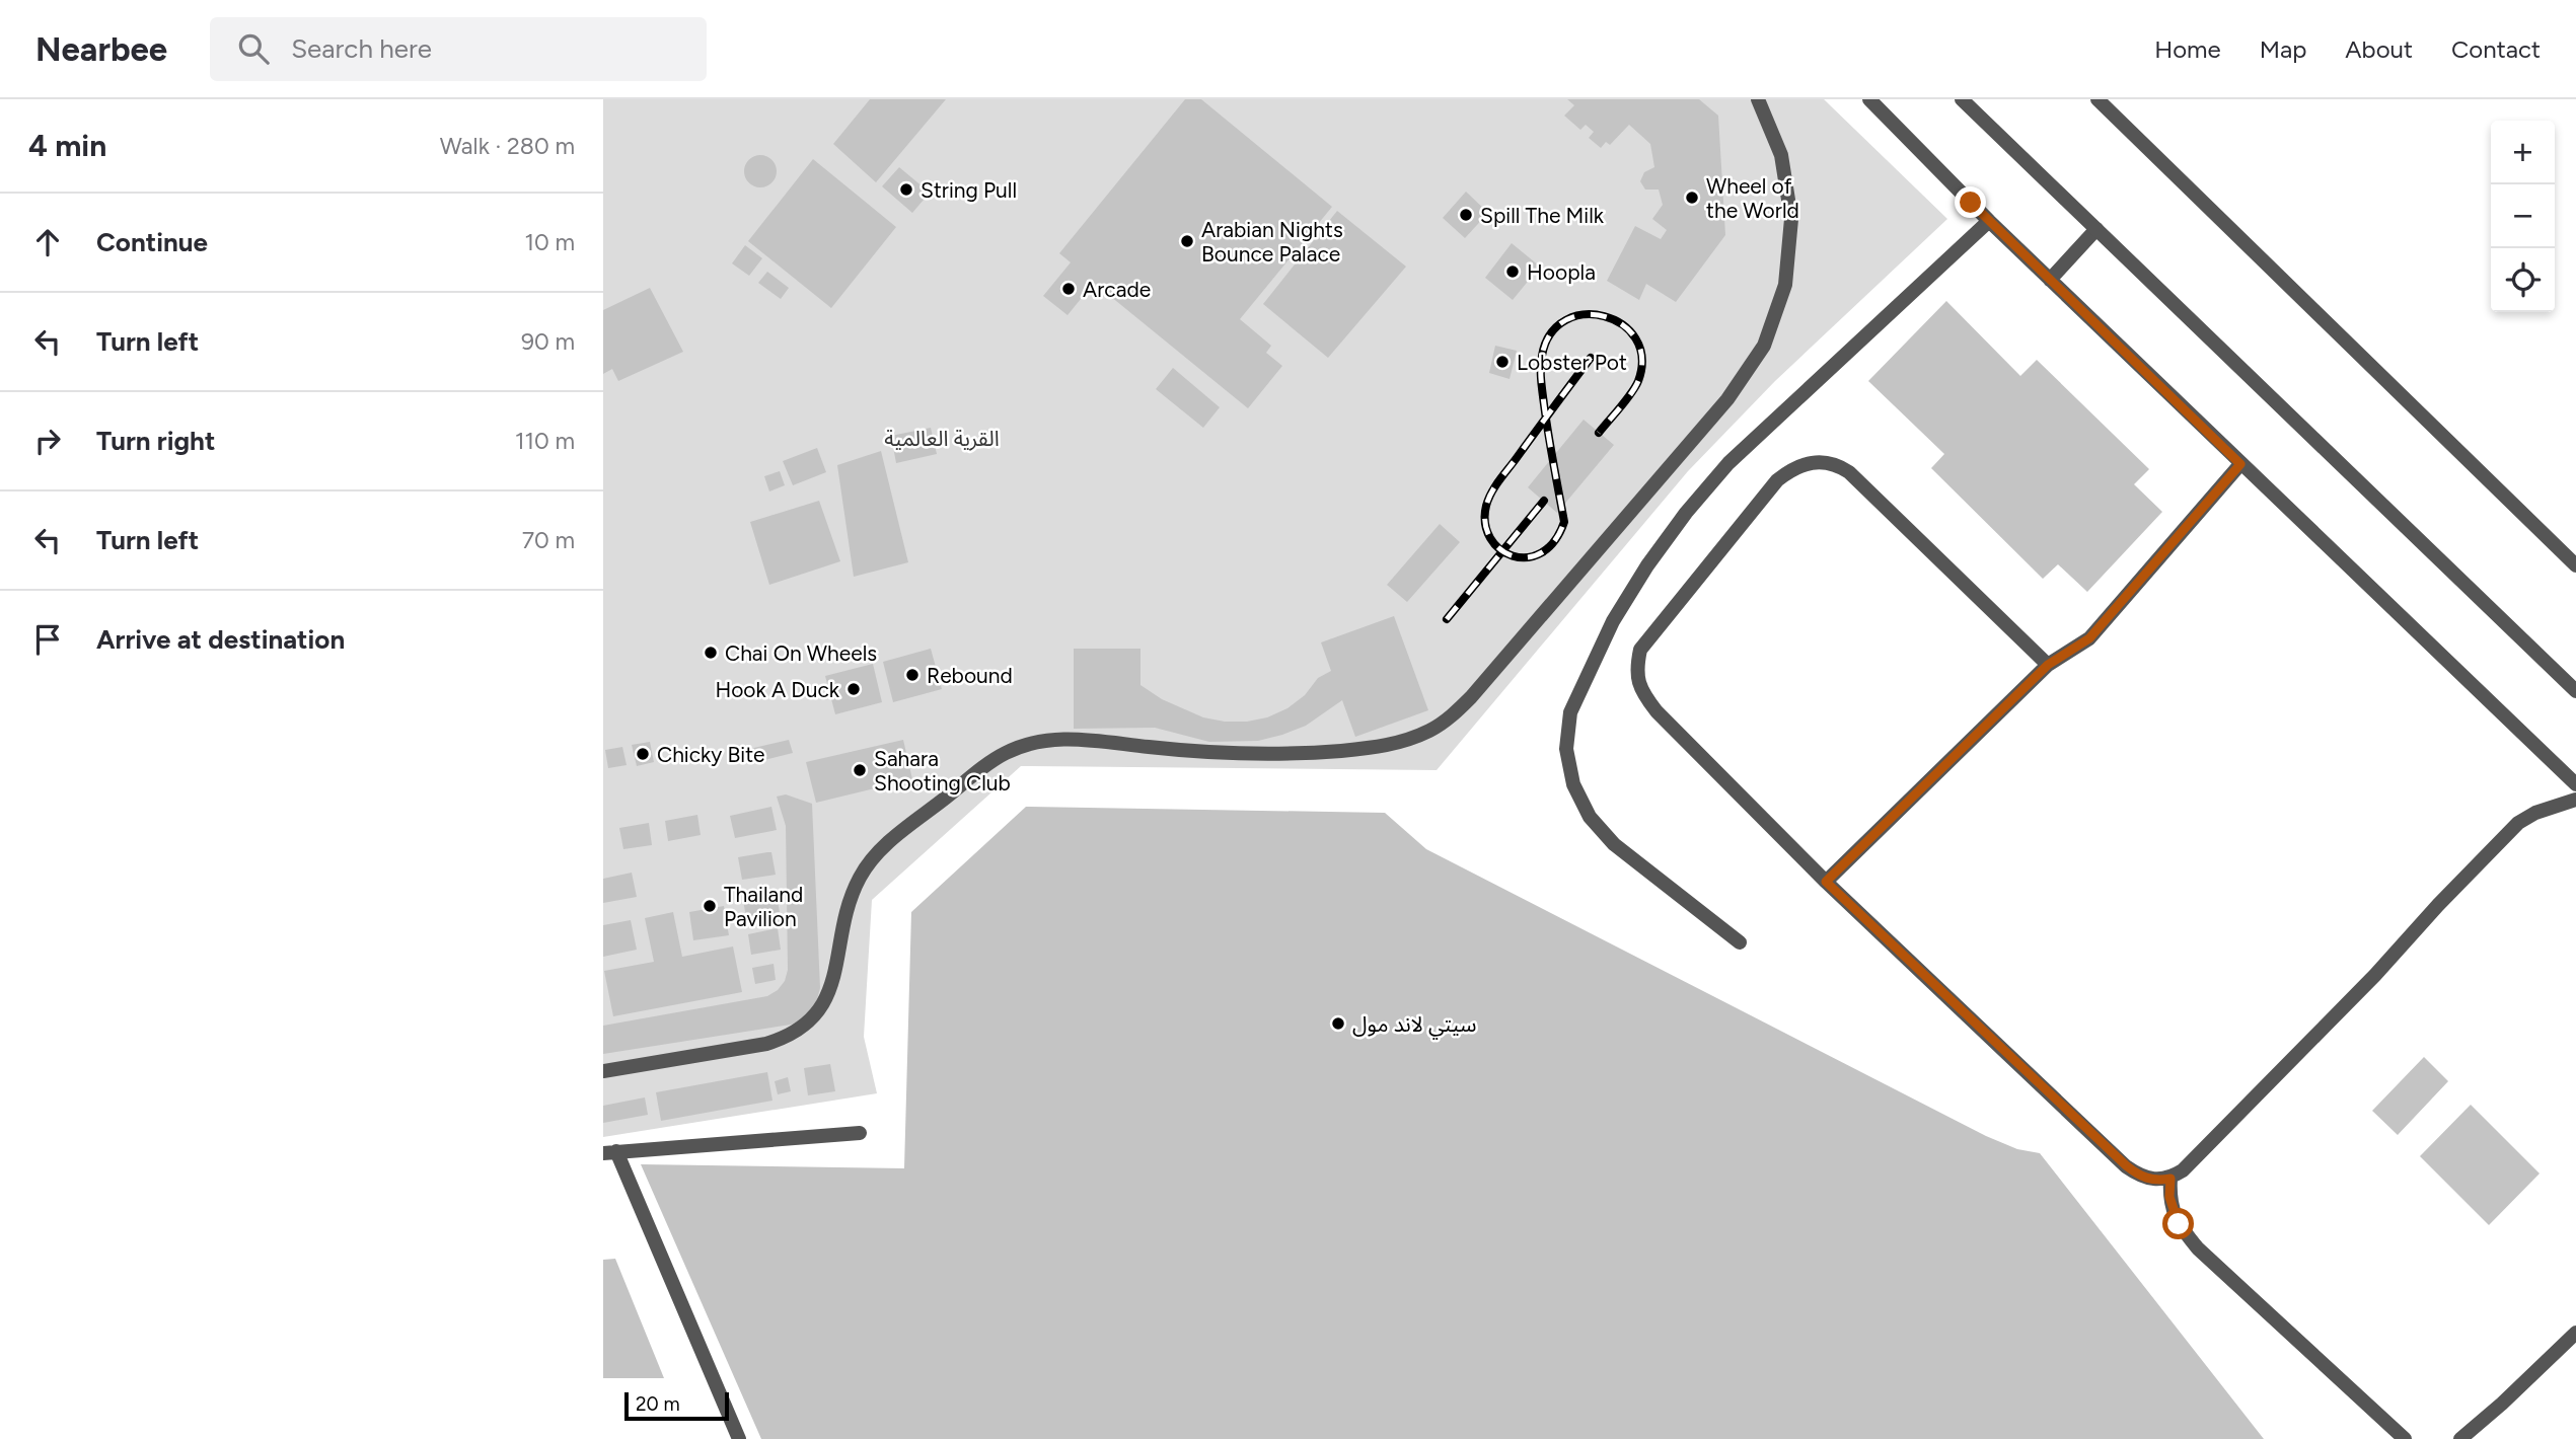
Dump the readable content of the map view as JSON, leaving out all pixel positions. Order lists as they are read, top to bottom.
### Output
{
  "parks": ["القرية العالمية"],
  "places": [
    "String Pull",
    "Wheel of the World",
    "Spill The Milk",
    "Arabian Nights Bounce Palace",
    "Hoopla",
    "Arcade",
    "Lobster Pot",
    "Chai On Wheels",
    "Rebound",
    "Hook A Duck",
    "Chicky Bite",
    "Sahara Shooting Club",
    "Thailand Pavilion",
    "سيتي لاند مول"
  ],
  "scale_bar": "20 m",
  "page": {
    "header": "Nearbee",
    "search": "Search here",
    "nav": [
      "Home",
      "Map",
      "About",
      "Contact"
    ],
    "heading": ["4 min", "Walk · 280 m"],
    "map_buttons": ["+", "−"],
    "list": [
      ["Continue", "10 m"],
      ["Turn left", "90 m"],
      ["Turn right", "110 m"],
      ["Turn left", "70 m"],
      "Arrive at destination"
    ],
    "scale": "20 m"
  }
}
